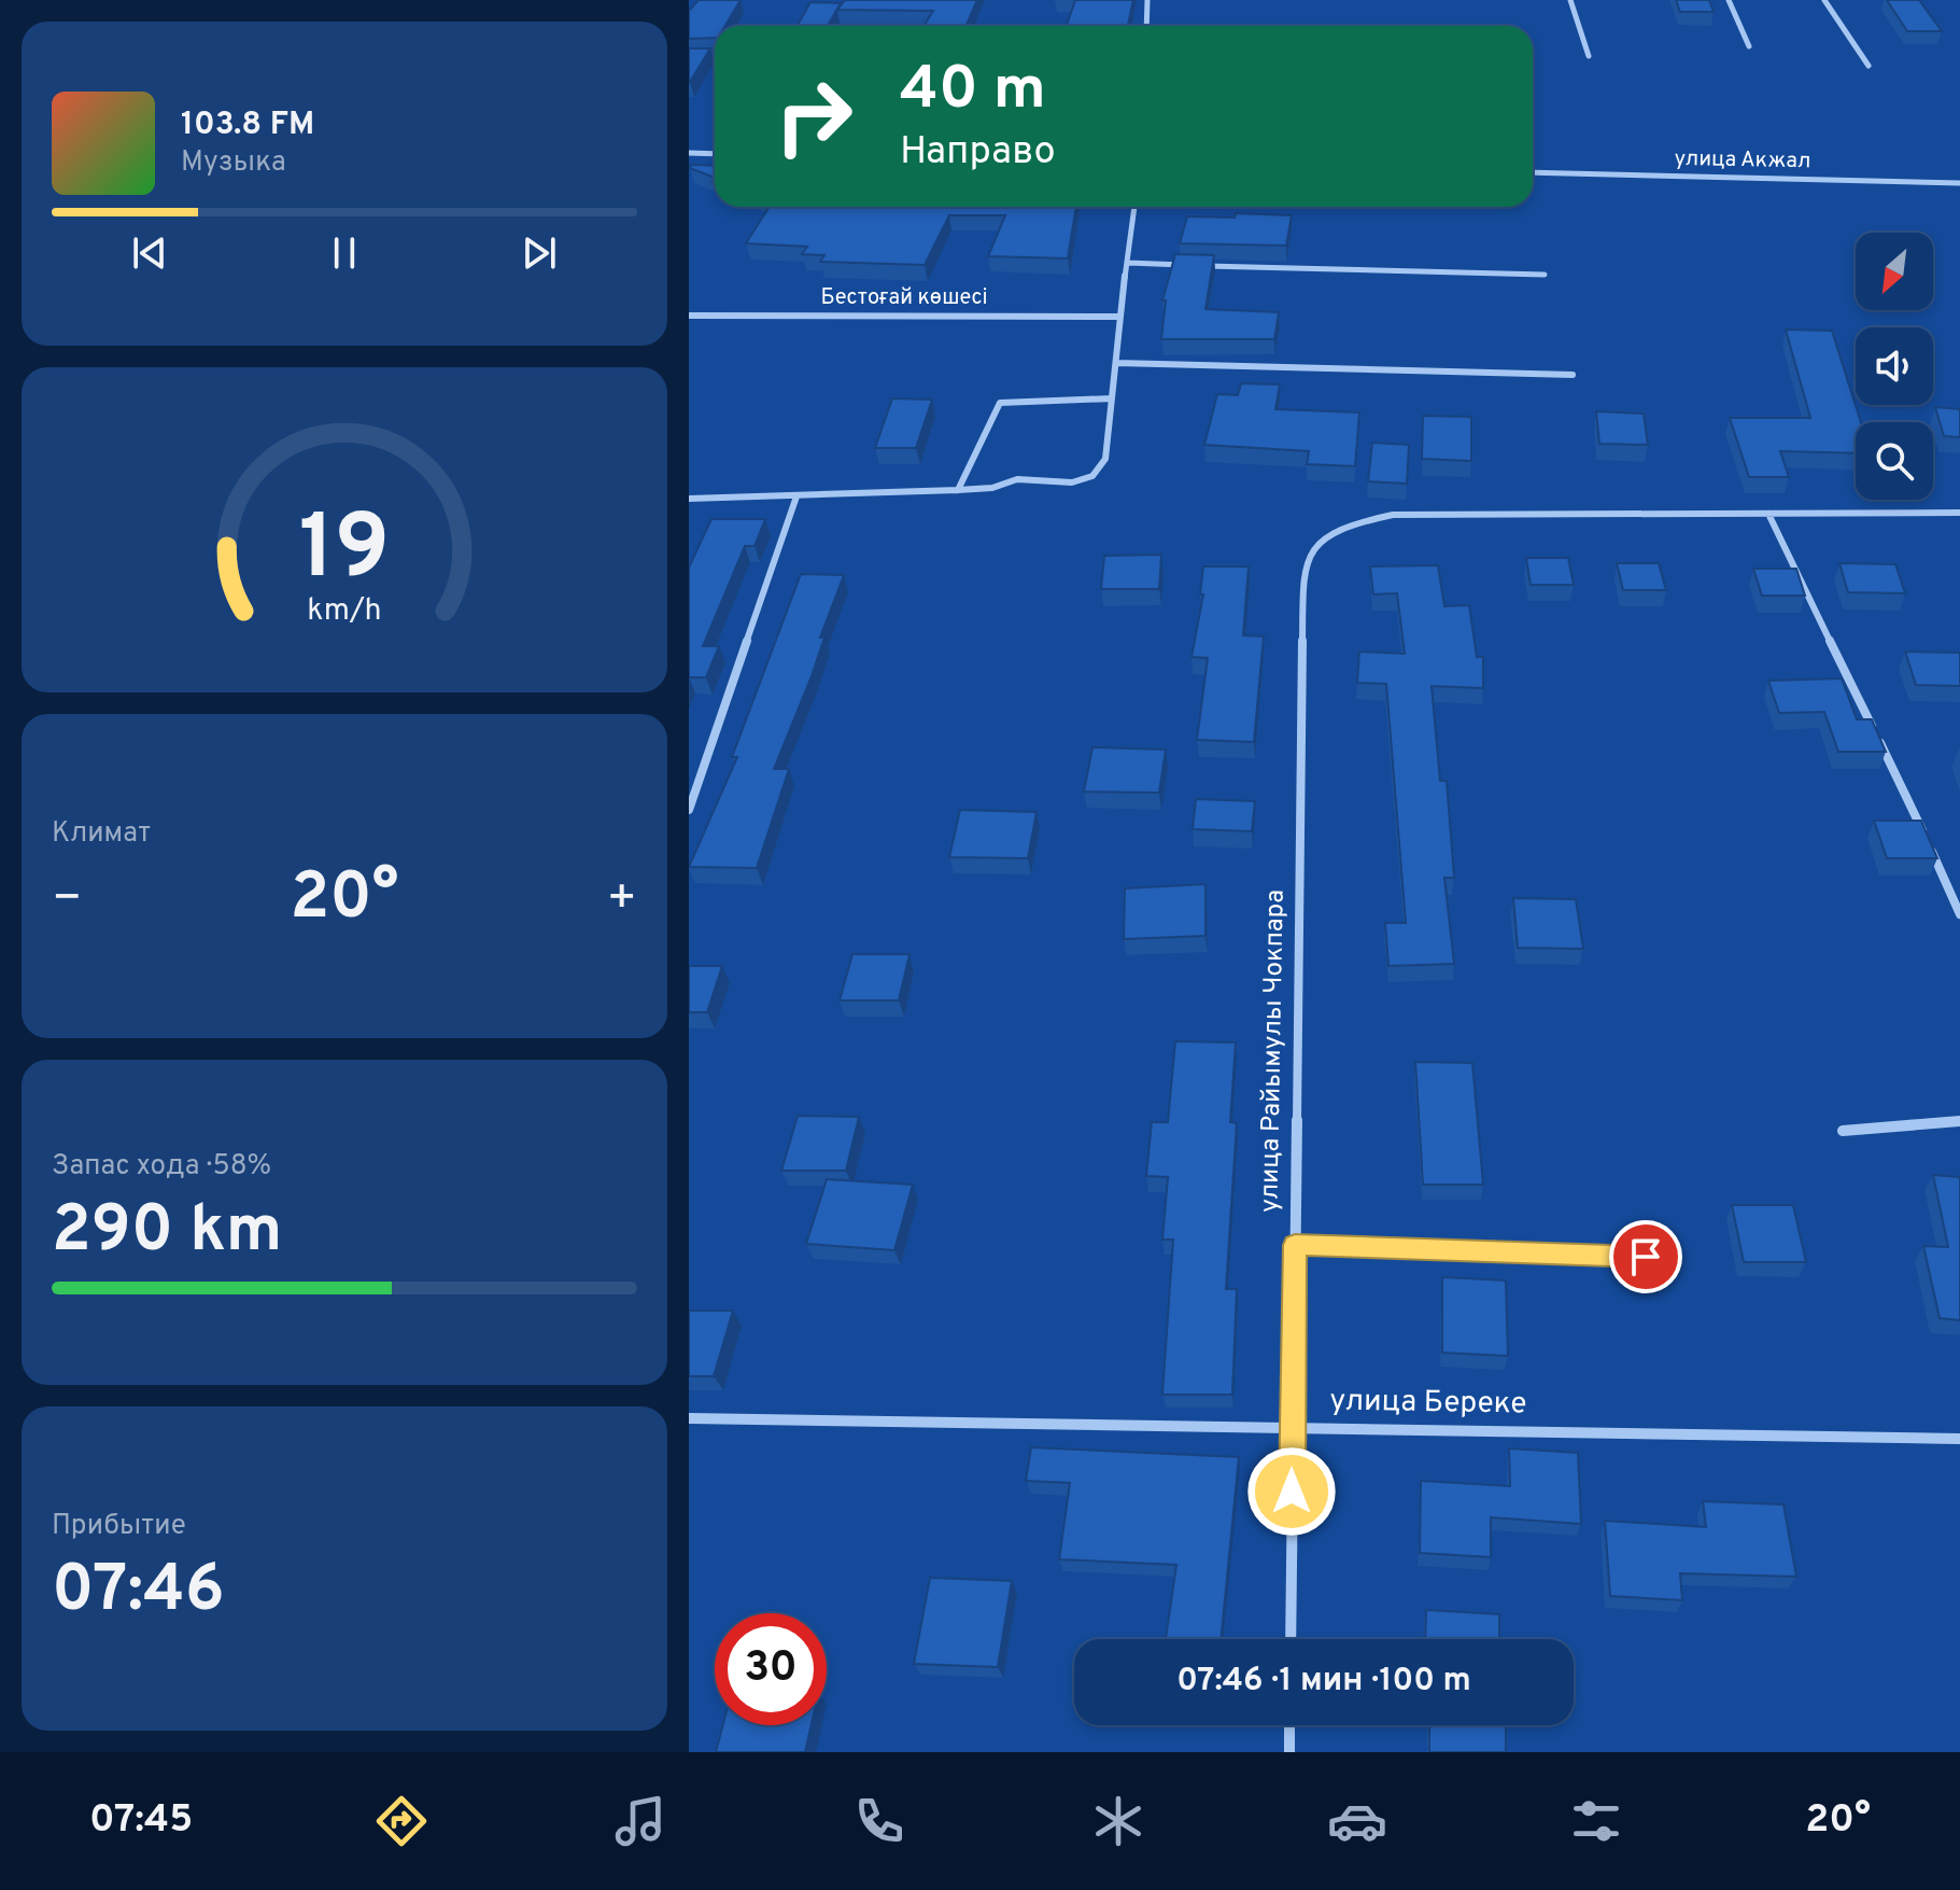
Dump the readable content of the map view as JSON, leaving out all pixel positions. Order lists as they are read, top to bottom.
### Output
{
  "streets": {
    "street": [
      "улица Акжал",
      "Бестоғай көшесі",
      "улица Райымулы Чокпара",
      "улица Береке"
    ]
  },
  "crossings": [
    ["улица Райымулы Чокпара", "улица Береке"]
  ],
  "north": "bottom left",
  "page": {
    "turn": ["40 m", "Направо"],
    "song": ["103.8 FM", "Музыка"],
    "tile": [
      "Климат",
      ["Запас хода · 58%", "290 km"],
      ["Прибытие", "07:46"]
    ],
    "heat": ["−", "20°", "+"],
    "limit": "30",
    "trip": "07:46 · 1 мин · 100 m",
    "tabs": ["07:45", "20°"],
    "gauge": ["19", "km/h"]
  }
}
